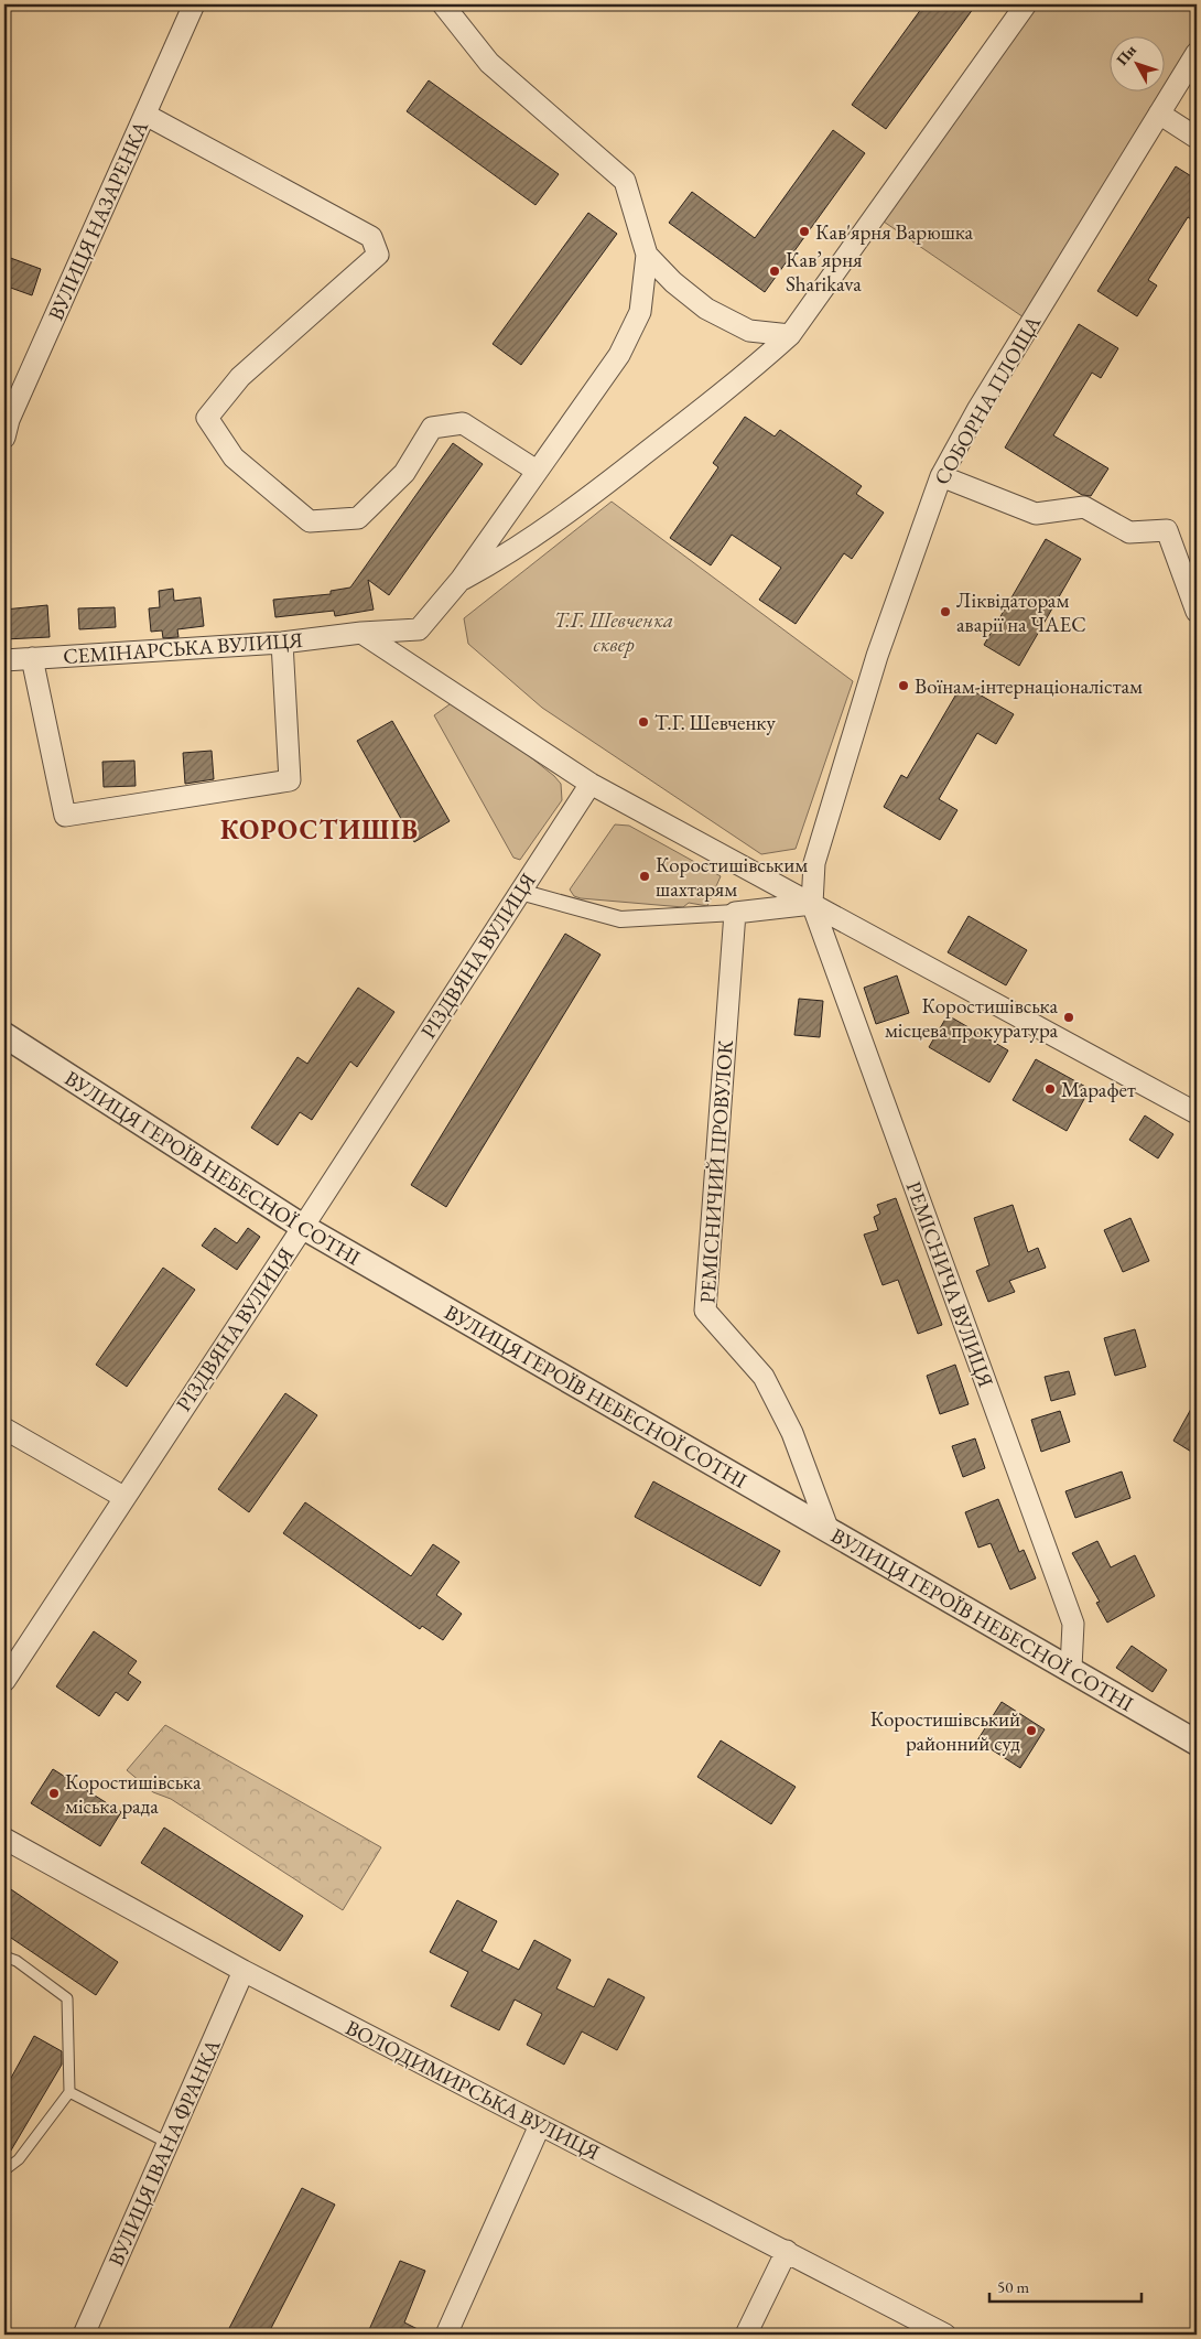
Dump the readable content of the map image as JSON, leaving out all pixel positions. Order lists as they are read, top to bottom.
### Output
{
  "streets": {
    "street": [
      "ВУЛИЦЯ НАЗАРЕНКА",
      "СОБОРНА ПЛОЩА",
      "СЕМІНАРСЬКА ВУЛИЦЯ",
      "РІЗДВЯНА ВУЛИЦЯ",
      "ВУЛИЦЯ ГЕРОЇВ НЕБЕСНОЇ СОТНІ",
      "РЕМІСНИЧИЙ ПРОВУЛОК",
      "РЕМІСНИЧА ВУЛИЦЯ",
      "ВОЛОДИМИРСЬКА ВУЛИЦЯ",
      "ВУЛИЦЯ ІВАНА ФРАНКА"
    ]
  },
  "crossings": [
    ["СОБОРНА ПЛОЩА", "РЕМІСНИЧА ВУЛИЦЯ"],
    ["РІЗДВЯНА ВУЛИЦЯ", "ВУЛИЦЯ ГЕРОЇВ НЕБЕСНОЇ СОТНІ"],
    ["ВУЛИЦЯ ГЕРОЇВ НЕБЕСНОЇ СОТНІ", "РЕМІСНИЧИЙ ПРОВУЛОК"],
    ["ВУЛИЦЯ ГЕРОЇВ НЕБЕСНОЇ СОТНІ", "РЕМІСНИЧА ВУЛИЦЯ"],
    ["ВОЛОДИМИРСЬКА ВУЛИЦЯ", "ВУЛИЦЯ ІВАНА ФРАНКА"]
  ],
  "districts": ["КОРОСТИШІВ"],
  "parks": ["Т.Г. Шевченка сквер"],
  "places": [
    "Кав'ярня Варюшка",
    "Кав’ярня Sharikava",
    "Ліквідаторам аварії на ЧАЕС",
    "Воїнам-інтернаціоналістам",
    "Т.Г. Шевченку",
    "Коростишівським шахтарям",
    "Коростишівська місцева прокуратура",
    "Марафет",
    "Коростишівський районний суд",
    "Коростишівська міська рада"
  ],
  "scale_bar": "50 m",
  "north": "top left"
}
